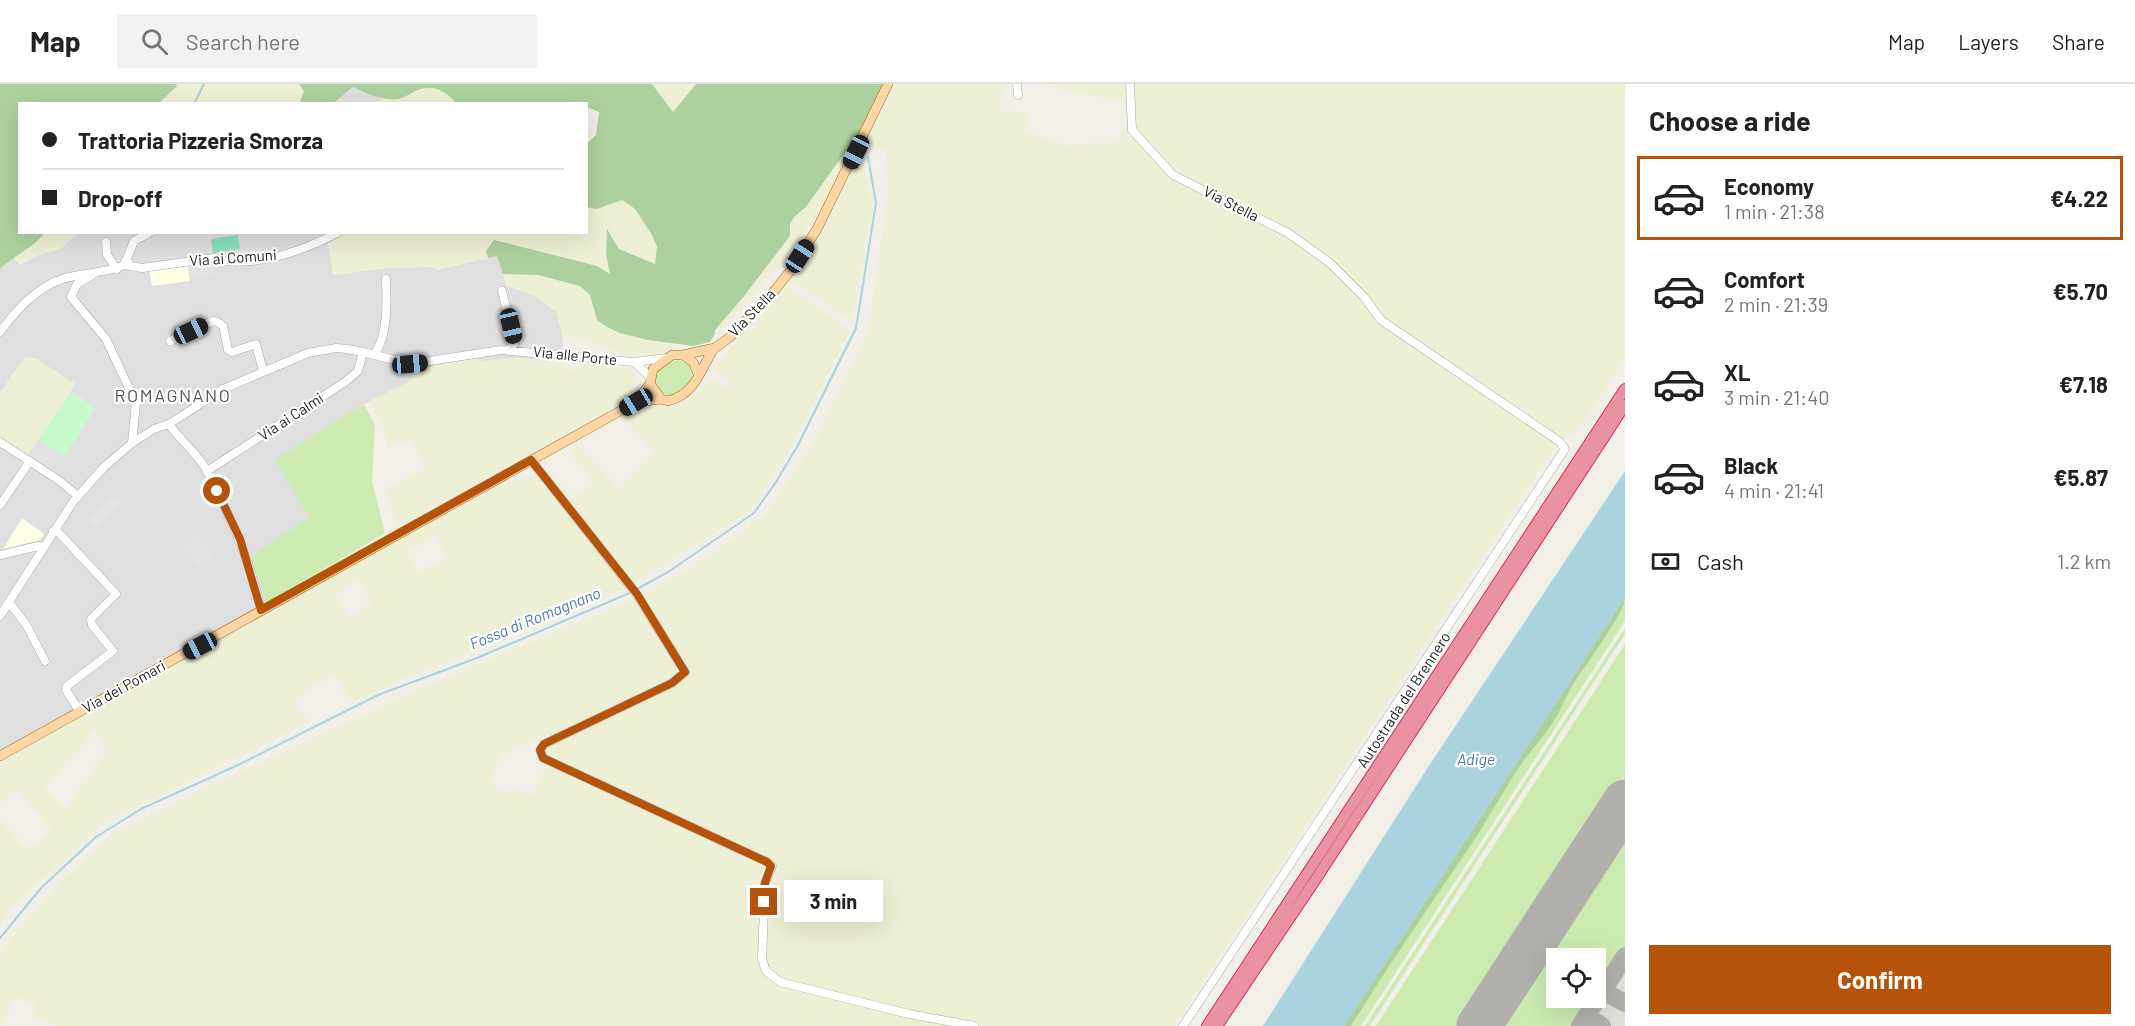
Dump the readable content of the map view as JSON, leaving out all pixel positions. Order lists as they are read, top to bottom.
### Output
{
  "streets": {
    "highway": ["Autostrada del Brennero"],
    "main road": ["Via Stella", "Via dei Pomari"],
    "street": ["Via ai Comuni", "Via alle Porte", "Via ai Calmi"]
  },
  "crossings": [
    ["Via Stella", "Via alle Porte"],
    ["Via Stella", "Via dei Pomari"],
    ["Via alle Porte", "Via ai Calmi"],
    ["Via alle Porte", "Via dei Pomari"]
  ],
  "districts": ["ROMAGNANO"],
  "water": ["Fossa di Romagnano", "Adige"],
  "page": {
    "header": "Map",
    "search": "Search here",
    "nav": ["Map", "Layers", "Share"],
    "heading": "Choose a ride",
    "banner": ["Trattoria Pizzeria Smorza", "Drop-off"],
    "list": [
      {
        "name": "Economy",
        "note": "1 min · 21:38",
        "value": "€4.22"
      },
      {
        "name": "Comfort",
        "note": "2 min · 21:39",
        "value": "€5.70"
      },
      {
        "name": "XL",
        "note": "3 min · 21:40",
        "value": "€7.18"
      },
      {
        "name": "Black",
        "note": "4 min · 21:41",
        "value": "€5.87"
      }
    ],
    "pay": ["Cash", "1.2 km"],
    "bubble": "3 min",
    "buttons": "Confirm"
  }
}
